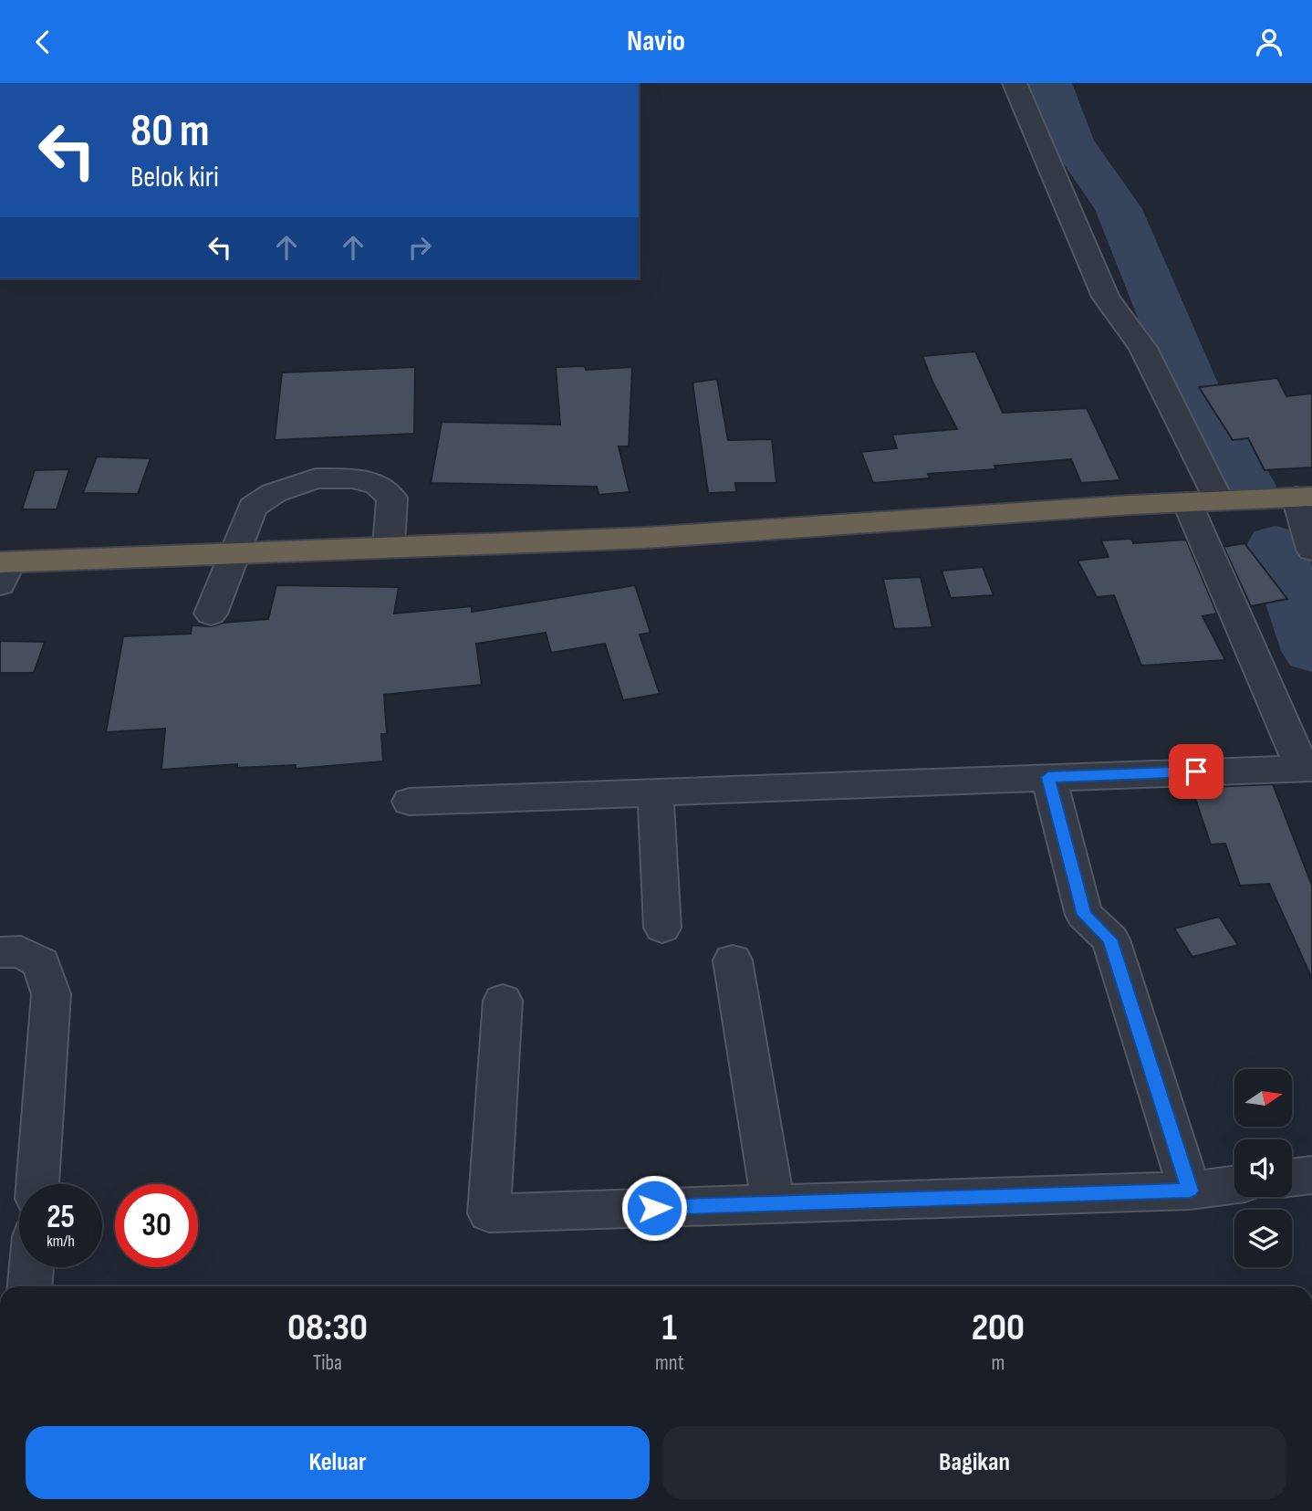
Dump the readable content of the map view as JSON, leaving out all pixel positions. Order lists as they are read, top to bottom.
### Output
{
  "north": "right",
  "page": {
    "header": "Navio",
    "turn": ["80 m", "Belok kiri"],
    "speed": "25 km/h",
    "limit": "30",
    "eta": [
      "08:30",
      "Tiba",
      "1",
      "mnt",
      "200",
      "m"
    ],
    "buttons": ["Keluar", "Bagikan"]
  }
}
